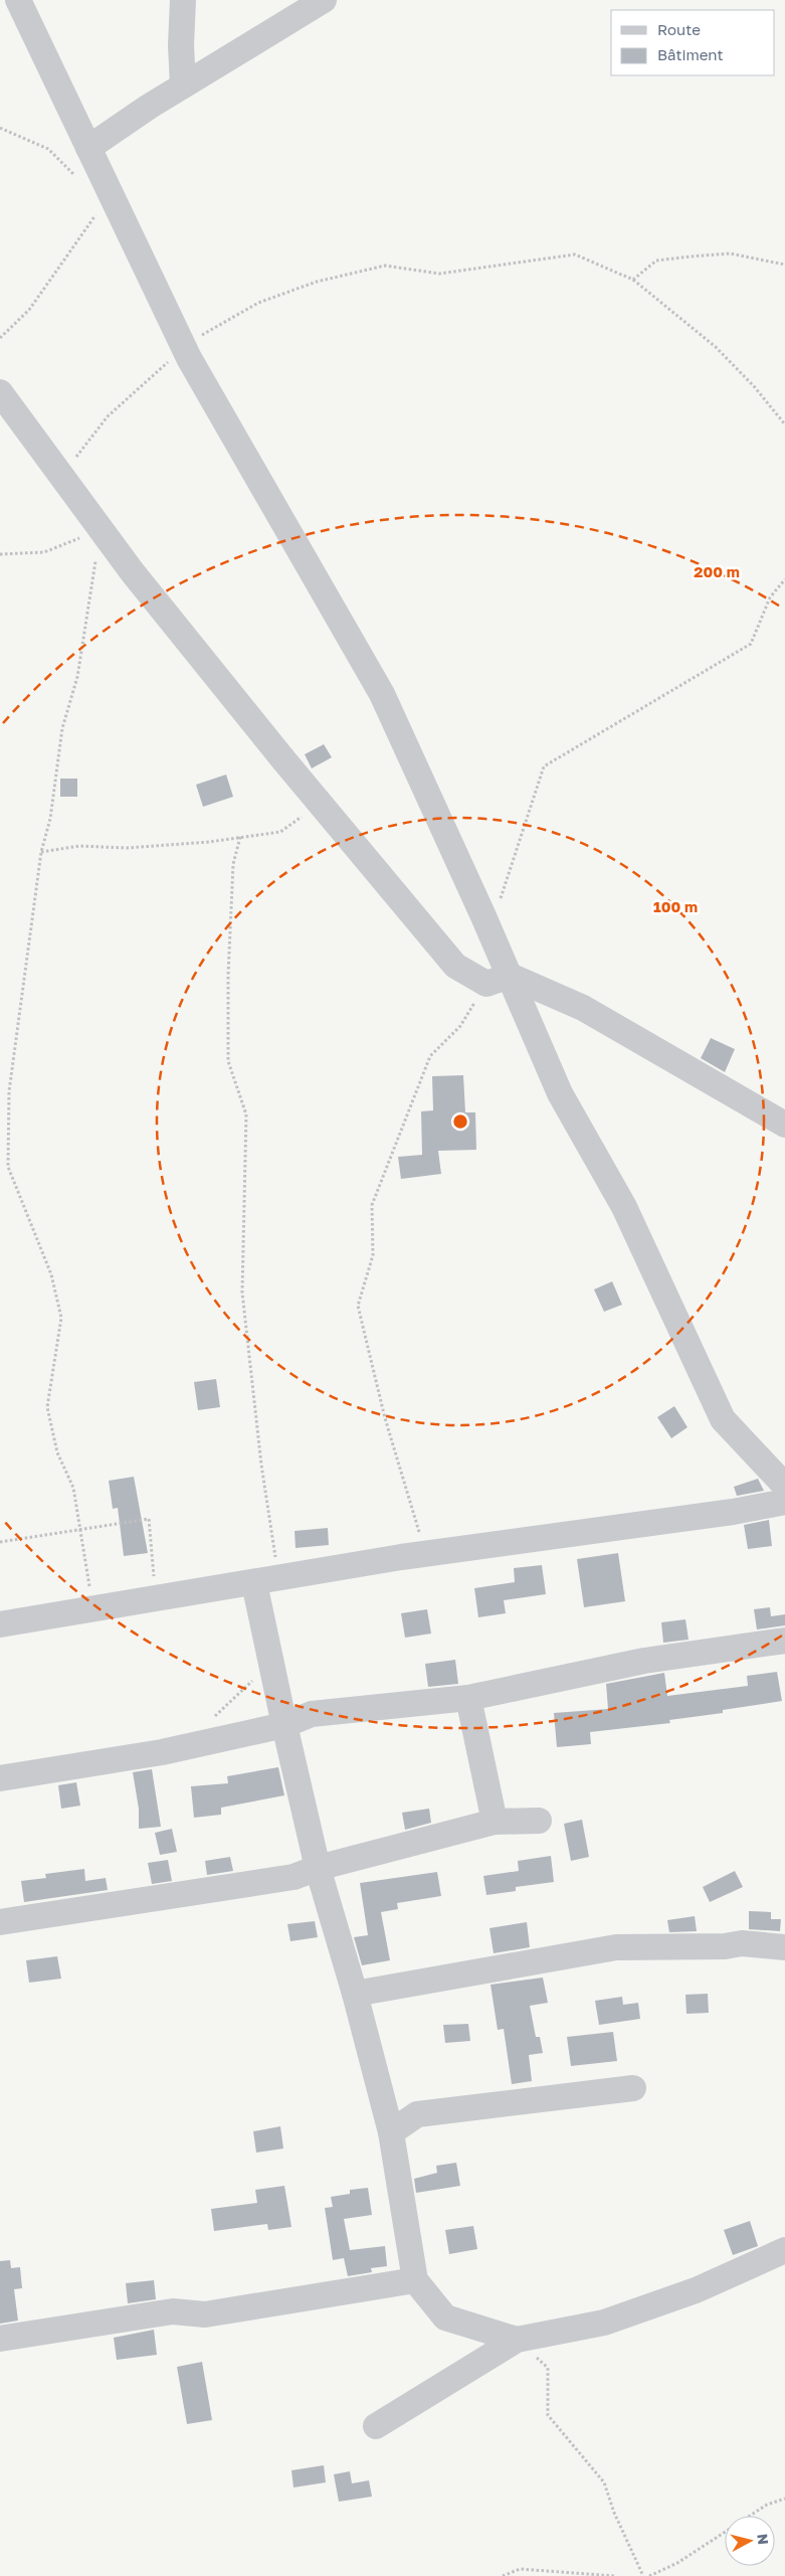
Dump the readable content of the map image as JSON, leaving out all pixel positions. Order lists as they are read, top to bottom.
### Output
{
  "legend": ["Route", "Bâtiment"],
  "north": "right",
  "rings": ["200 m", "100 m"]
}
